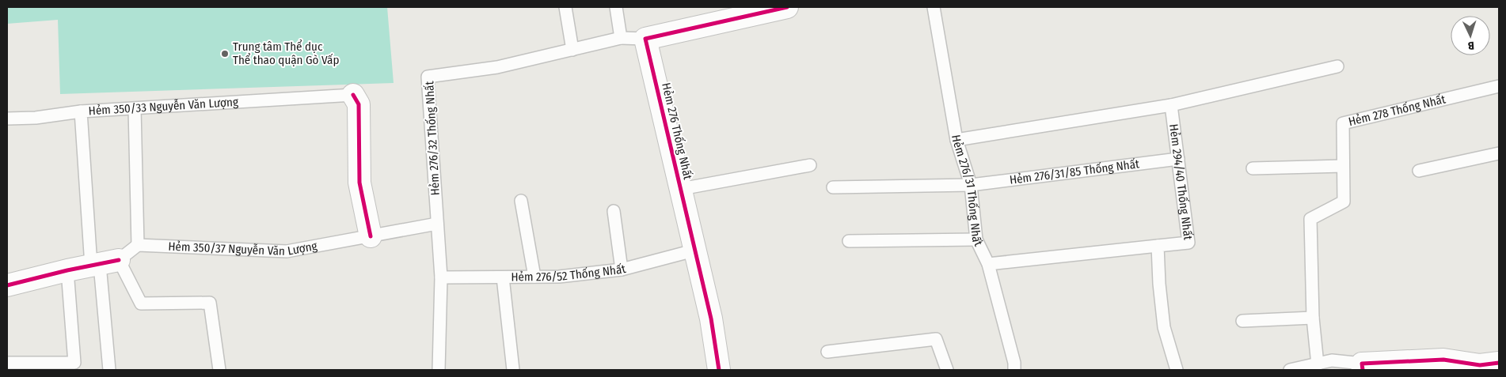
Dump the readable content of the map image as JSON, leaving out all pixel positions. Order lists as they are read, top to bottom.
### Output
{
  "streets": {
    "street": ["Hẻm 276 Thống Nhất"],
    "lane": [
      "Hẻm 350/33 Nguyễn Văn Lượng",
      "Hẻm 278 Thống Nhất",
      "Hẻm 276/32 Thống Nhất",
      "Hẻm 276/31/85 Thống Nhất",
      "Hẻm 294/40 Thống Nhất",
      "Hẻm 276/31 Thống Nhất",
      "Hẻm 350/37 Nguyễn Văn Lượng",
      "Hẻm 276/52 Thống Nhất"
    ]
  },
  "crossings": [
    ["Hẻm 276 Thống Nhất", "Hẻm 276/32 Thống Nhất"],
    ["Hẻm 276 Thống Nhất", "Hẻm 276/52 Thống Nhất"],
    ["Hẻm 276/32 Thống Nhất", "Hẻm 350/37 Nguyễn Văn Lượng"],
    ["Hẻm 276/32 Thống Nhất", "Hẻm 276/52 Thống Nhất"],
    ["Hẻm 276/31/85 Thống Nhất", "Hẻm 294/40 Thống Nhất"],
    ["Hẻm 276/31/85 Thống Nhất", "Hẻm 276/31 Thống Nhất"]
  ],
  "places": ["Trung tâm Thể dục Thể thao quận Gò Vấp"],
  "north": "bottom"
}
